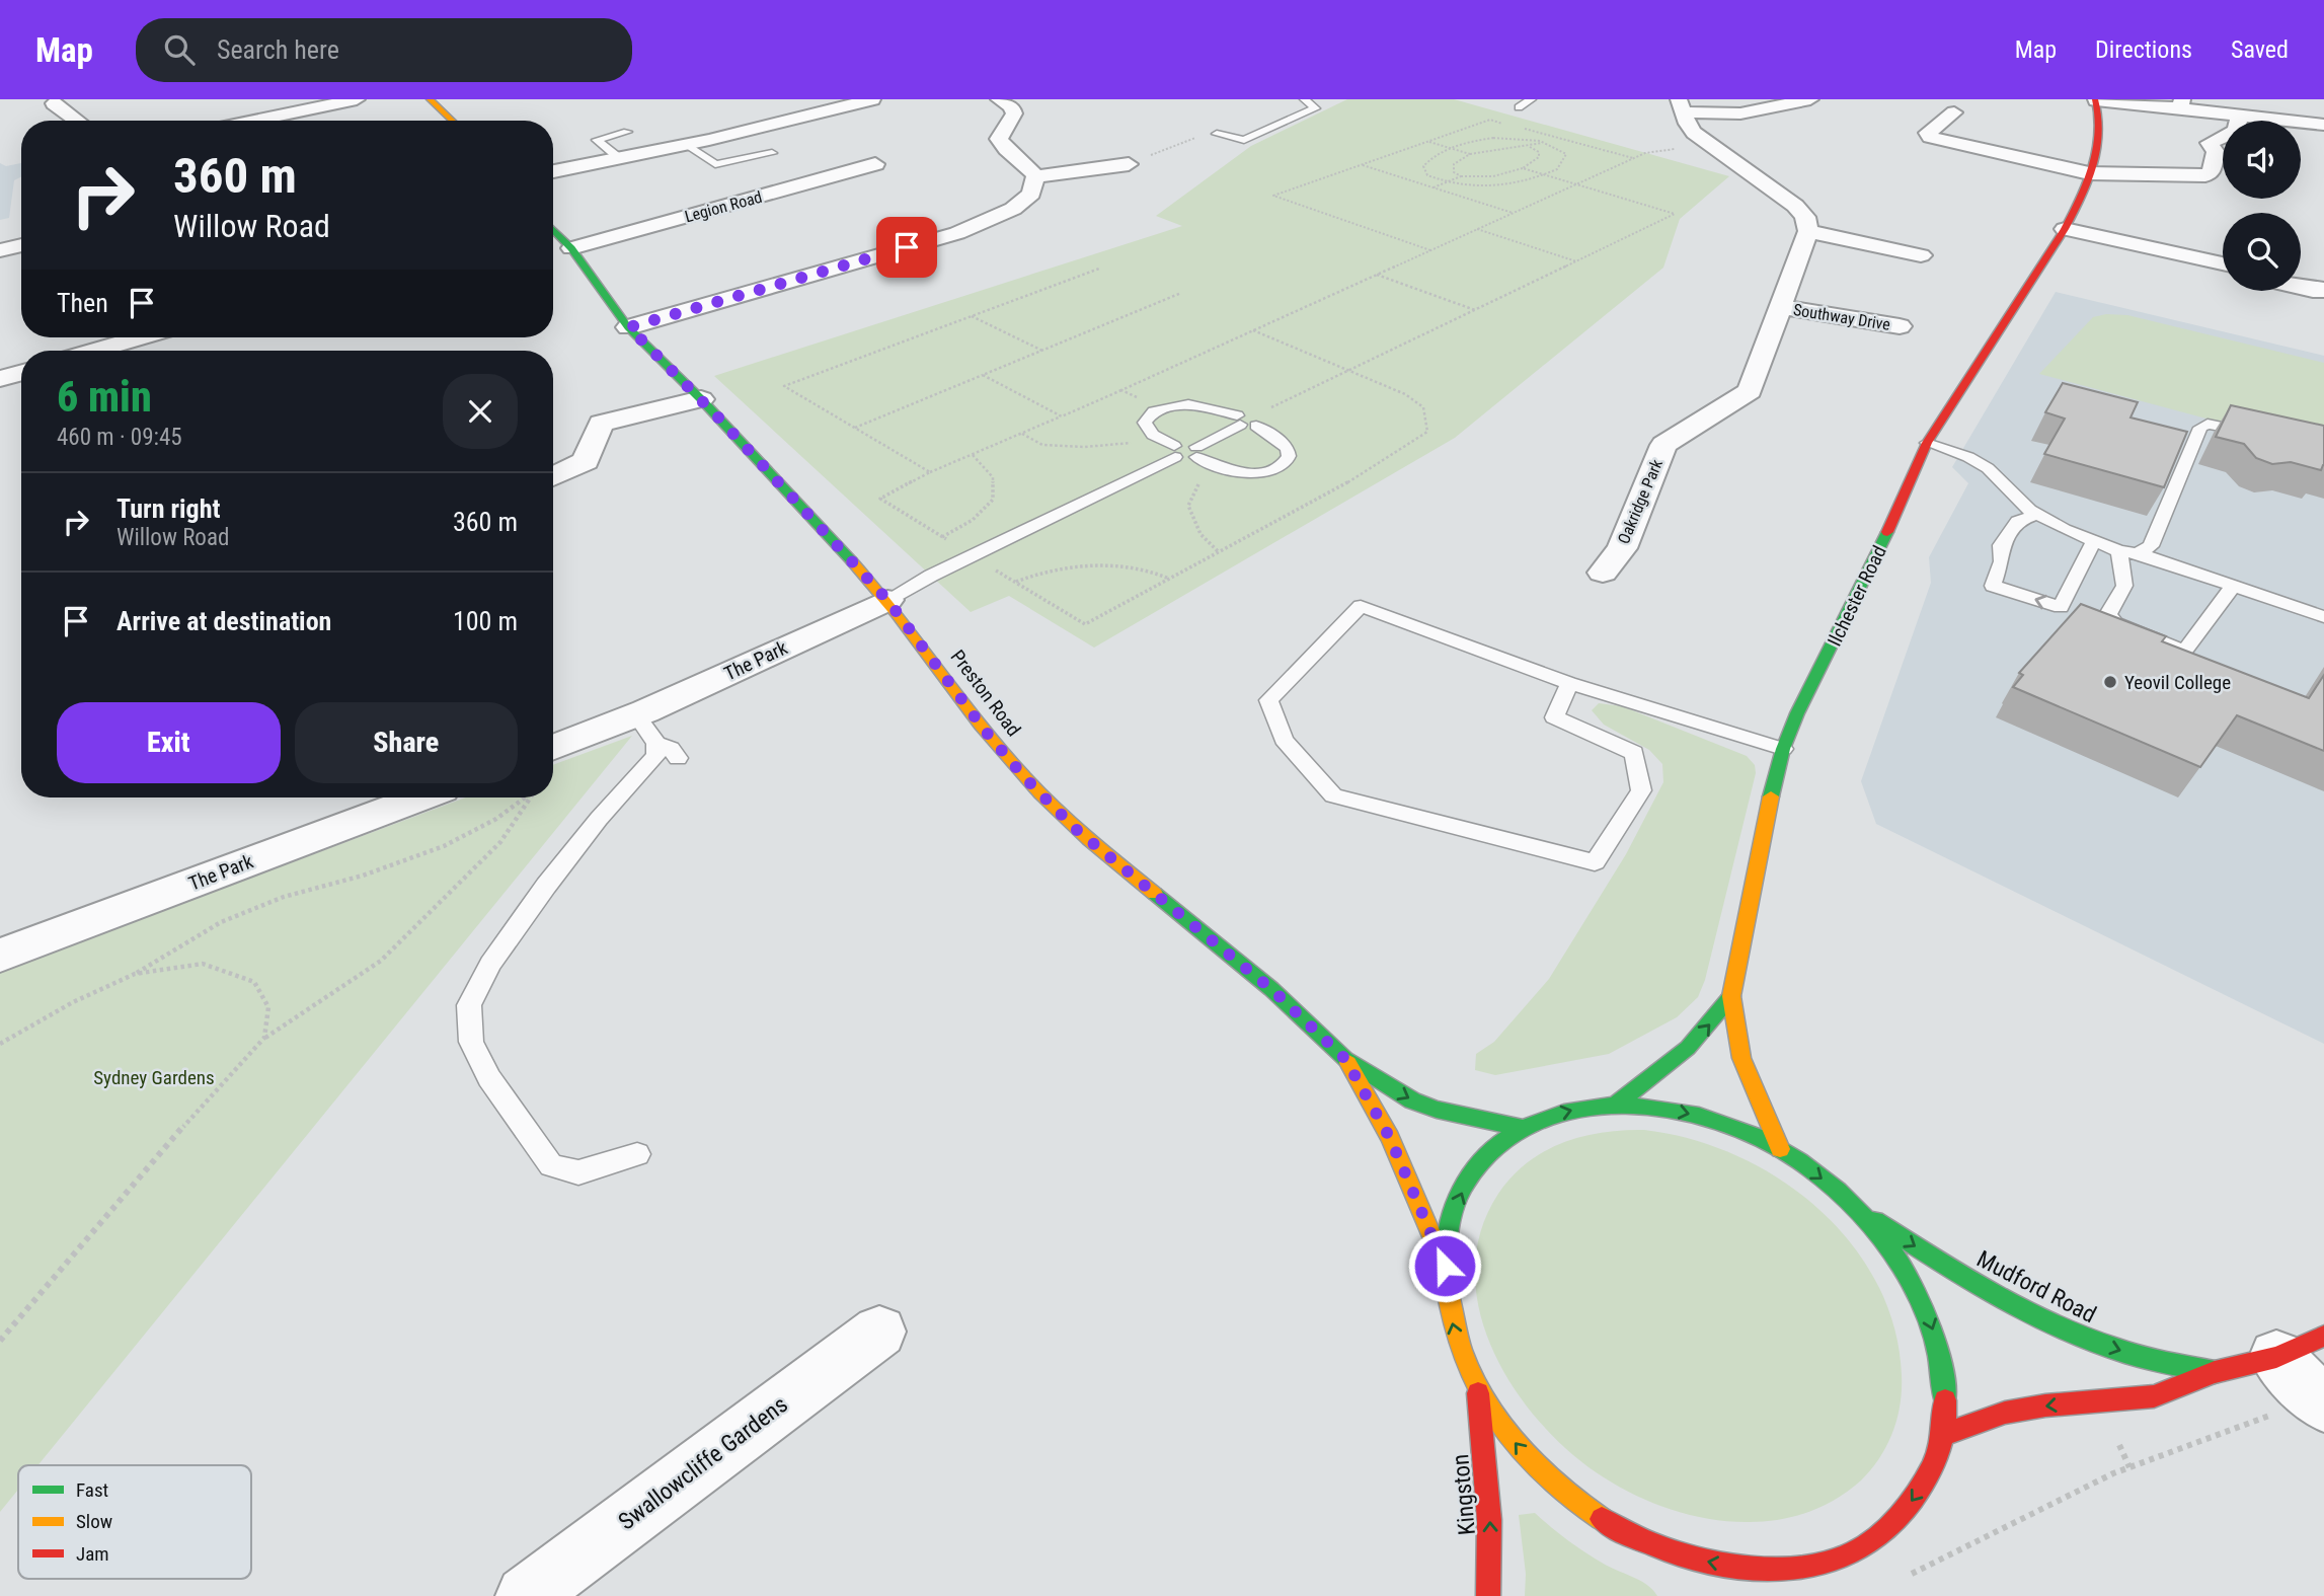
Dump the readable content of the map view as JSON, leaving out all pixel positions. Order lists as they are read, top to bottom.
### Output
{
  "streets": {
    "main road": [
      "Ilchester Road",
      "Preston Road",
      "Mudford Road",
      "Kingston"
    ],
    "street": [
      "Legion Road",
      "Southway Drive",
      "Oakridge Park",
      "The Park",
      "Swallowcliffe Gardens"
    ]
  },
  "crossings": [
    ["Legion Road", "Preston Road"],
    ["Southway Drive", "Oakridge Park"],
    ["The Park", "Preston Road"]
  ],
  "one_way": ["Kingston"],
  "parks": ["Sydney Gardens"],
  "places": ["Yeovil College"],
  "legend": ["Fast", "Slow", "Jam"],
  "page": {
    "header": "Map",
    "search": "Search here",
    "nav": ["Map", "Directions", "Saved"],
    "turn": ["360 m", "Willow Road"],
    "then": "Then",
    "heading": ["6 min", "460 m · 09:45"],
    "list": [
      {
        "name": "Turn right",
        "note": "Willow Road",
        "value": "360 m"
      },
      {
        "name": "Arrive at destination",
        "value": "100 m"
      }
    ],
    "buttons": ["Exit", "Share"]
  }
}
